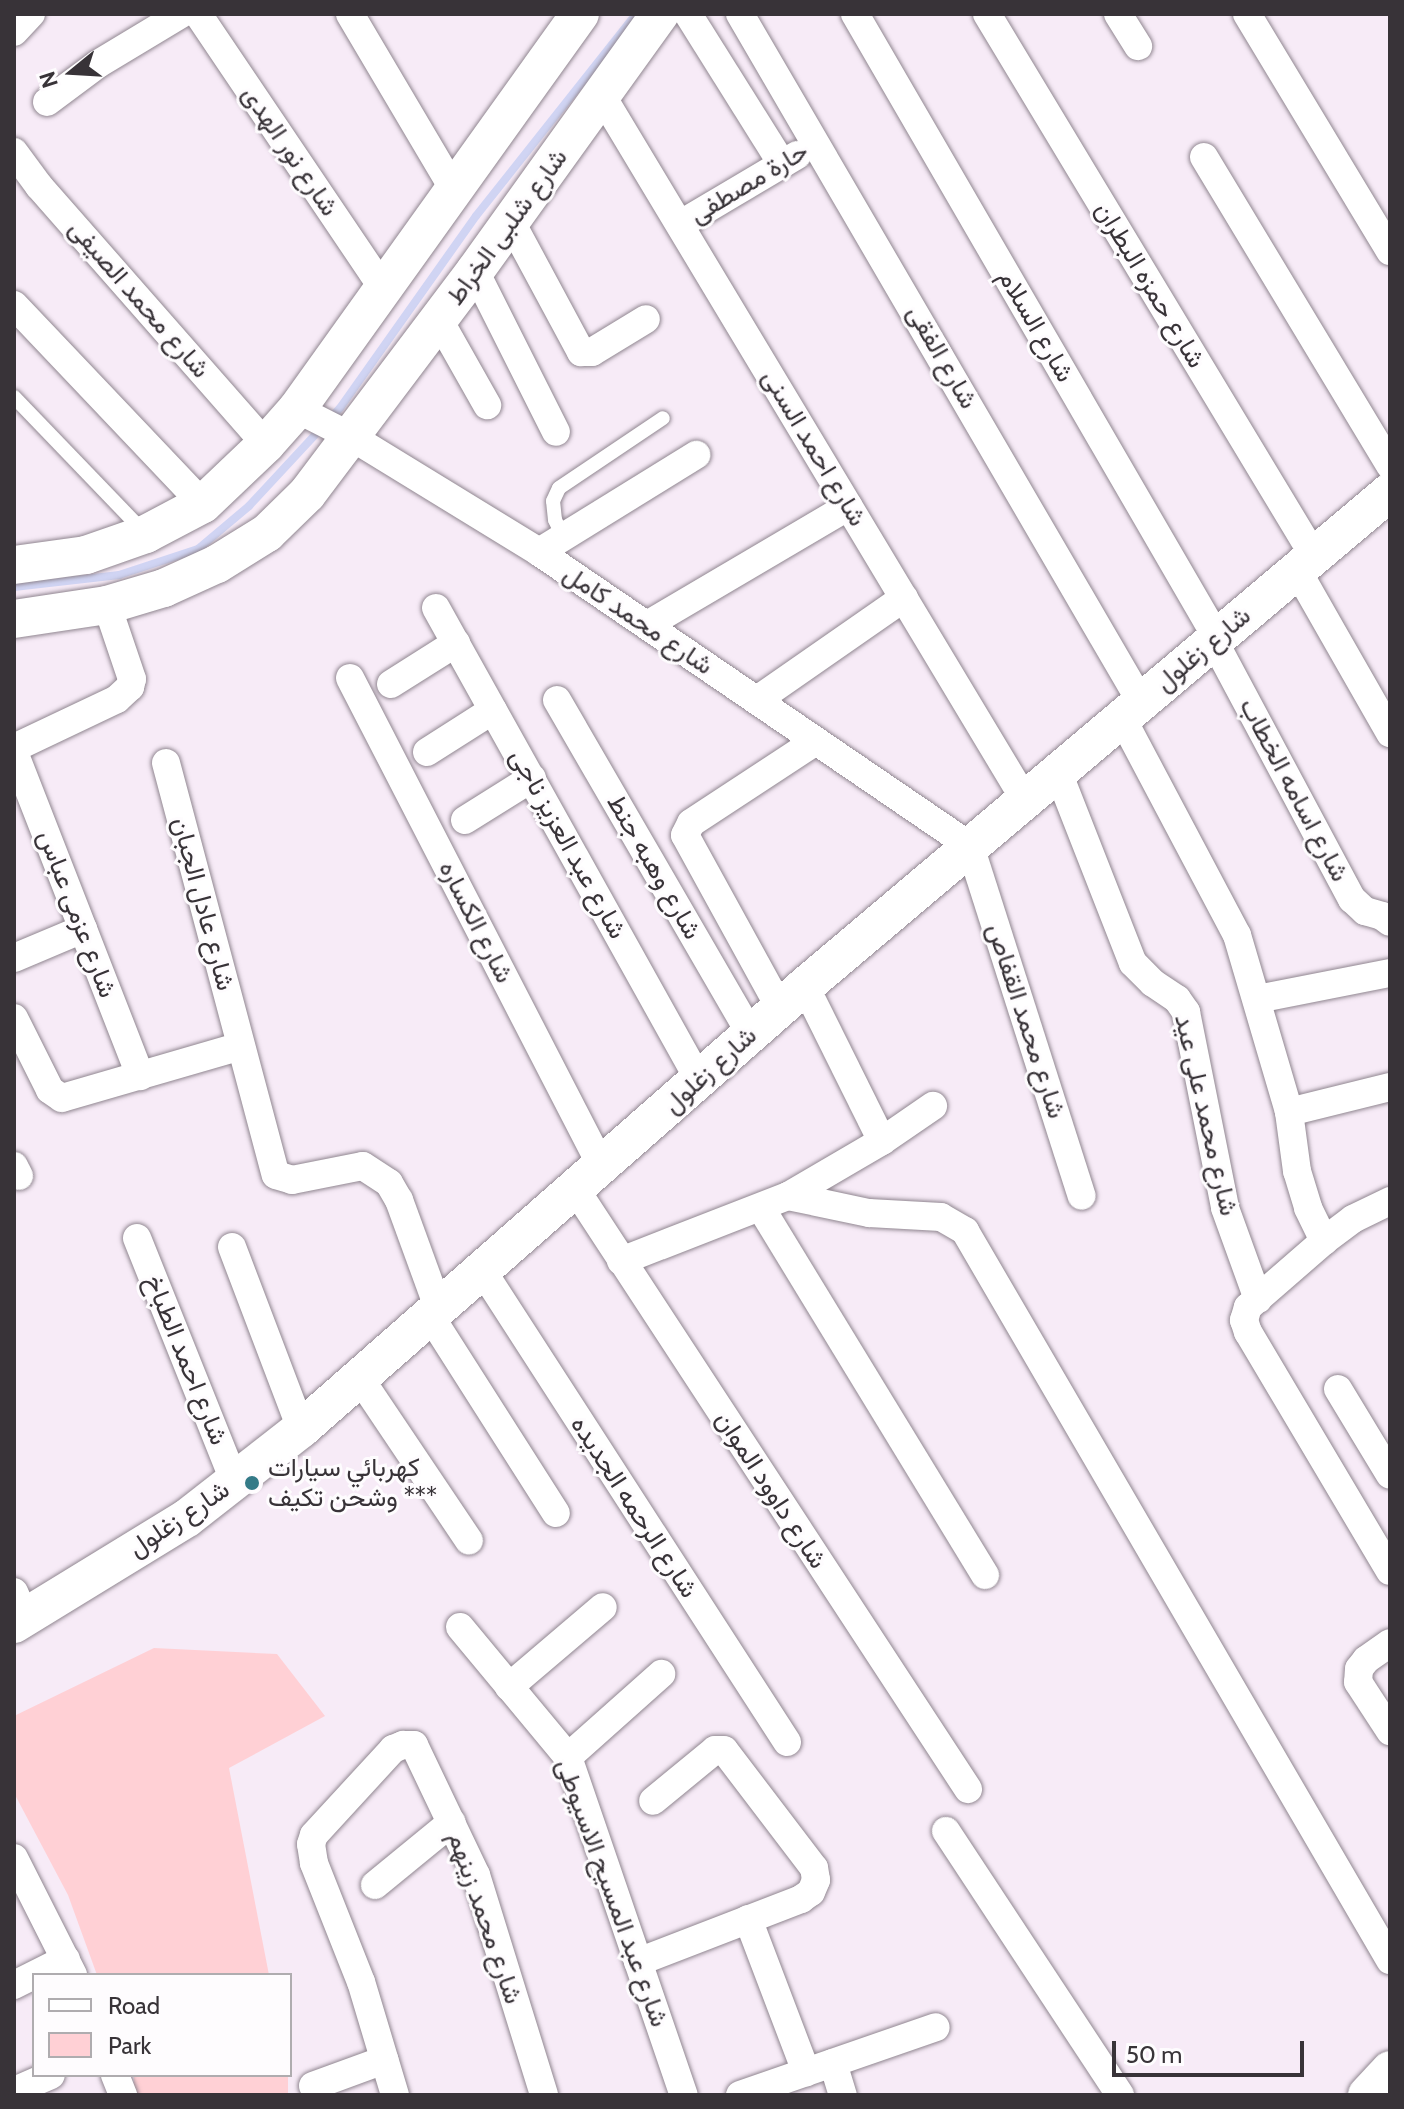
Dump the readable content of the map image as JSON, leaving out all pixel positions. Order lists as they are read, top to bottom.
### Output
{
  "streets": {
    "street": [
      "شارع نور الهدى",
      "حارة مصطفى",
      "شارع شلبى الخراط",
      "شارع حمزه البطران",
      "شارع محمد الصيفى",
      "شارع السلام",
      "شارع الفقى",
      "شارع احمد السنى",
      "شارع محمد كامل",
      "شارع زغلول",
      "شارع اسامه الخطاب",
      "شارع عبد العزيز ناجى",
      "شارع وهبه جنط",
      "شارع عادل الجبان",
      "شارع عزمى عباس",
      "شارع الكساره",
      "شارع محمد القفاص",
      "شارع محمد على عيد",
      "شارع احمد الطباخ",
      "شارع داوود الموان",
      "شارع الرحمه الجديده",
      "شارع عبد المسيح الاسيوطى",
      "شارع محمد زينهم"
    ]
  },
  "crossings": [
    ["حارة مصطفى", "شارع الفقى"],
    ["حارة مصطفى", "شارع احمد السنى"],
    ["شارع شلبى الخراط", "شارع احمد السنى"],
    ["شارع شلبى الخراط", "شارع محمد كامل"],
    ["شارع حمزه البطران", "شارع زغلول"],
    ["شارع السلام", "شارع زغلول"],
    ["شارع السلام", "شارع اسامه الخطاب"],
    ["شارع الفقى", "شارع زغلول"],
    ["شارع احمد السنى", "شارع زغلول"],
    ["شارع محمد كامل", "شارع زغلول"],
    ["شارع محمد كامل", "شارع محمد القفاص"],
    ["شارع زغلول", "شارع اسامه الخطاب"],
    ["شارع زغلول", "شارع عبد العزيز ناجى"],
    ["شارع زغلول", "شارع وهبه جنط"],
    ["شارع زغلول", "شارع عادل الجبان"],
    ["شارع زغلول", "شارع الكساره"],
    ["شارع زغلول", "شارع محمد القفاص"],
    ["شارع زغلول", "شارع محمد على عيد"],
    ["شارع زغلول", "شارع احمد الطباخ"],
    ["شارع زغلول", "شارع داوود الموان"],
    ["شارع زغلول", "شارع الرحمه الجديده"],
    ["شارع الكساره", "شارع داوود الموان"]
  ],
  "places": ["كهربائي سيارات وشحن تكيف ***"],
  "legend": ["Road", "Park"],
  "scale_bar": "50 m",
  "north": "left"
}
